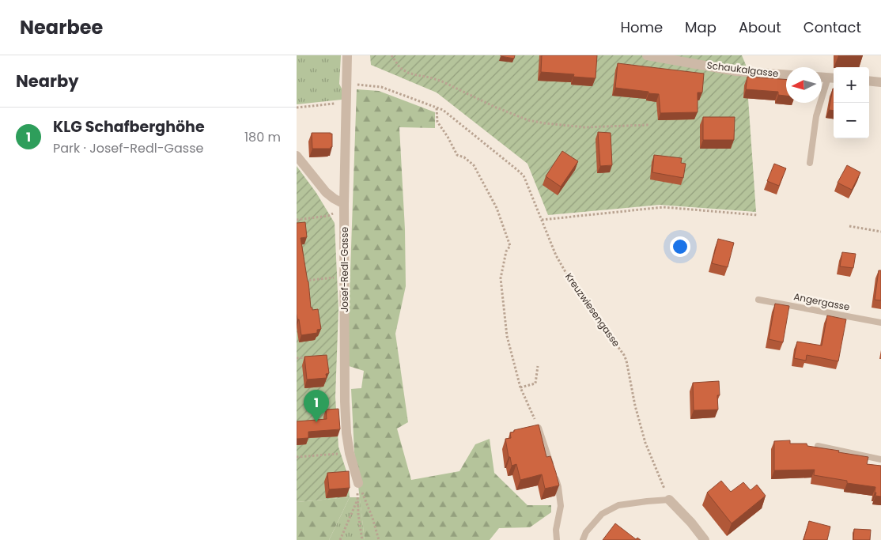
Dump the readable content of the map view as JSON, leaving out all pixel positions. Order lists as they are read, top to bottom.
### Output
{
  "streets": {
    "street": ["Schaukalgasse", "Josef-Redl-Gasse"],
    "lane": ["Angergasse"],
    "path": ["Kreuzwiesengasse"]
  },
  "crossings": [
    ["Josef-Redl-Gasse", "Kreuzwiesengasse"]
  ],
  "north": "left",
  "page": {
    "header": "Nearbee",
    "nav": [
      "Home",
      "Map",
      "About",
      "Contact"
    ],
    "heading": "Nearby",
    "map_buttons": ["+", "−"],
    "list": [
      {
        "mark": "1",
        "name": "KLG Schafberghöhe",
        "note": "Park · Josef-Redl-Gasse",
        "value": "180 m"
      }
    ],
    "pins": "1"
  }
}
